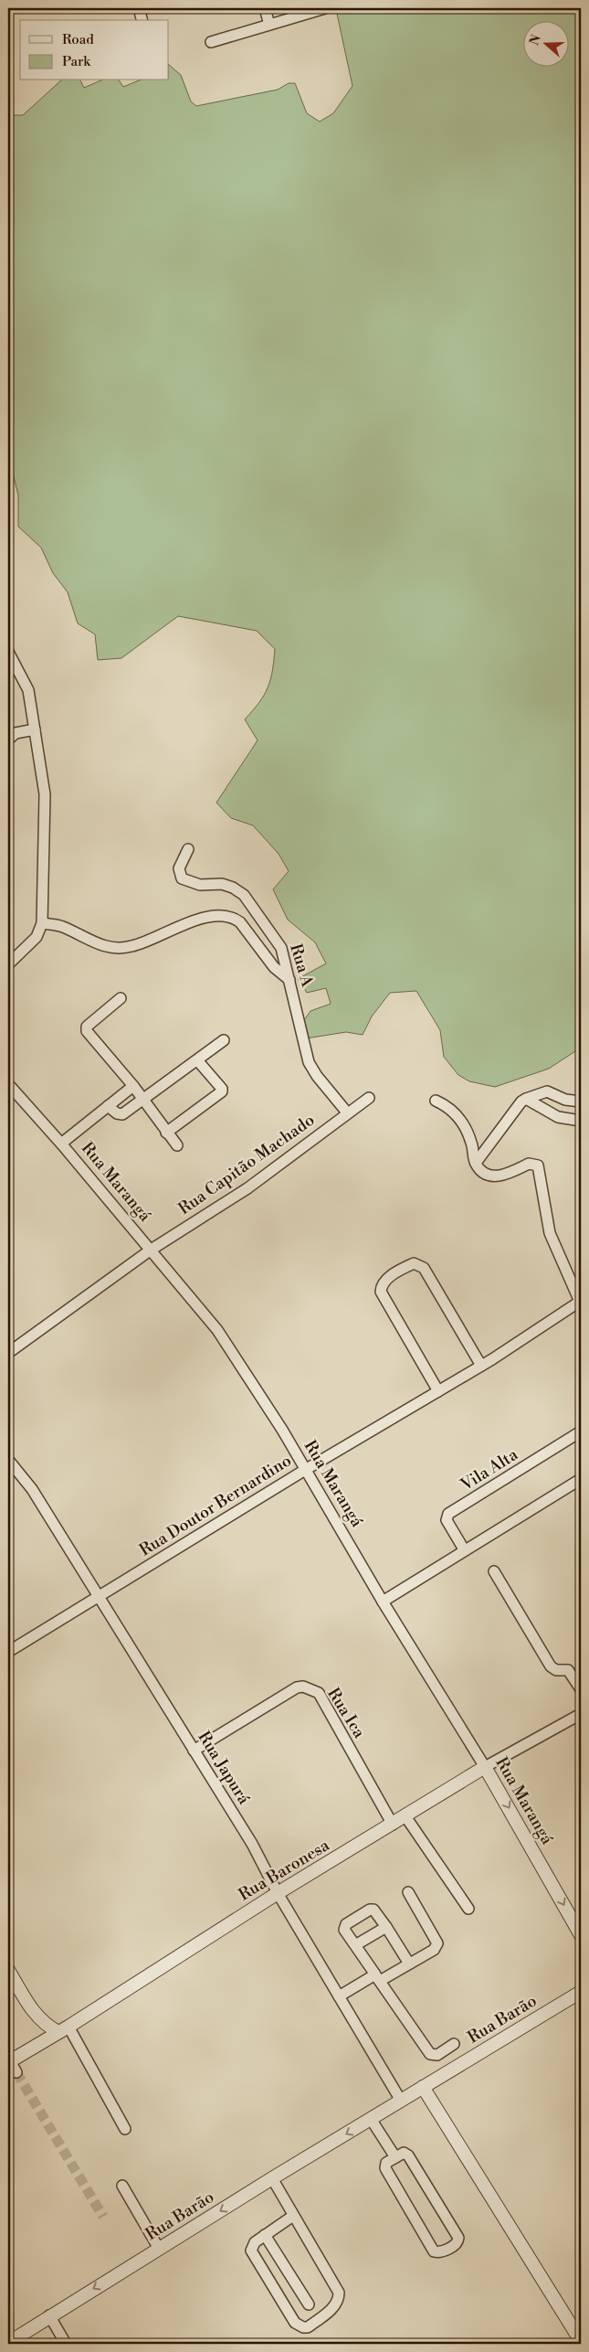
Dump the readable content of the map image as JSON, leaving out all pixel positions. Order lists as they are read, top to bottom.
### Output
{
  "streets": {
    "street": [
      "Rua A",
      "Rua Capitão Machado",
      "Rua Marangá",
      "Vila Alta",
      "Rua Doutor Bernardino",
      "Rua Ica",
      "Rua Japurá",
      "Rua Baronesa",
      "Rua Barão"
    ]
  },
  "crossings": [
    ["Rua A", "Rua Capitão Machado"],
    ["Rua Capitão Machado", "Rua Marangá"],
    ["Rua Marangá", "Rua Doutor Bernardino"],
    ["Rua Marangá", "Rua Baronesa"],
    ["Rua Doutor Bernardino", "Rua Japurá"],
    ["Rua Ica", "Rua Japurá"],
    ["Rua Ica", "Rua Baronesa"],
    ["Rua Japurá", "Rua Baronesa"],
    ["Rua Japurá", "Rua Barão"]
  ],
  "one_way": ["Rua Barão"],
  "legend": ["Road", "Park"],
  "north": "left"
}
